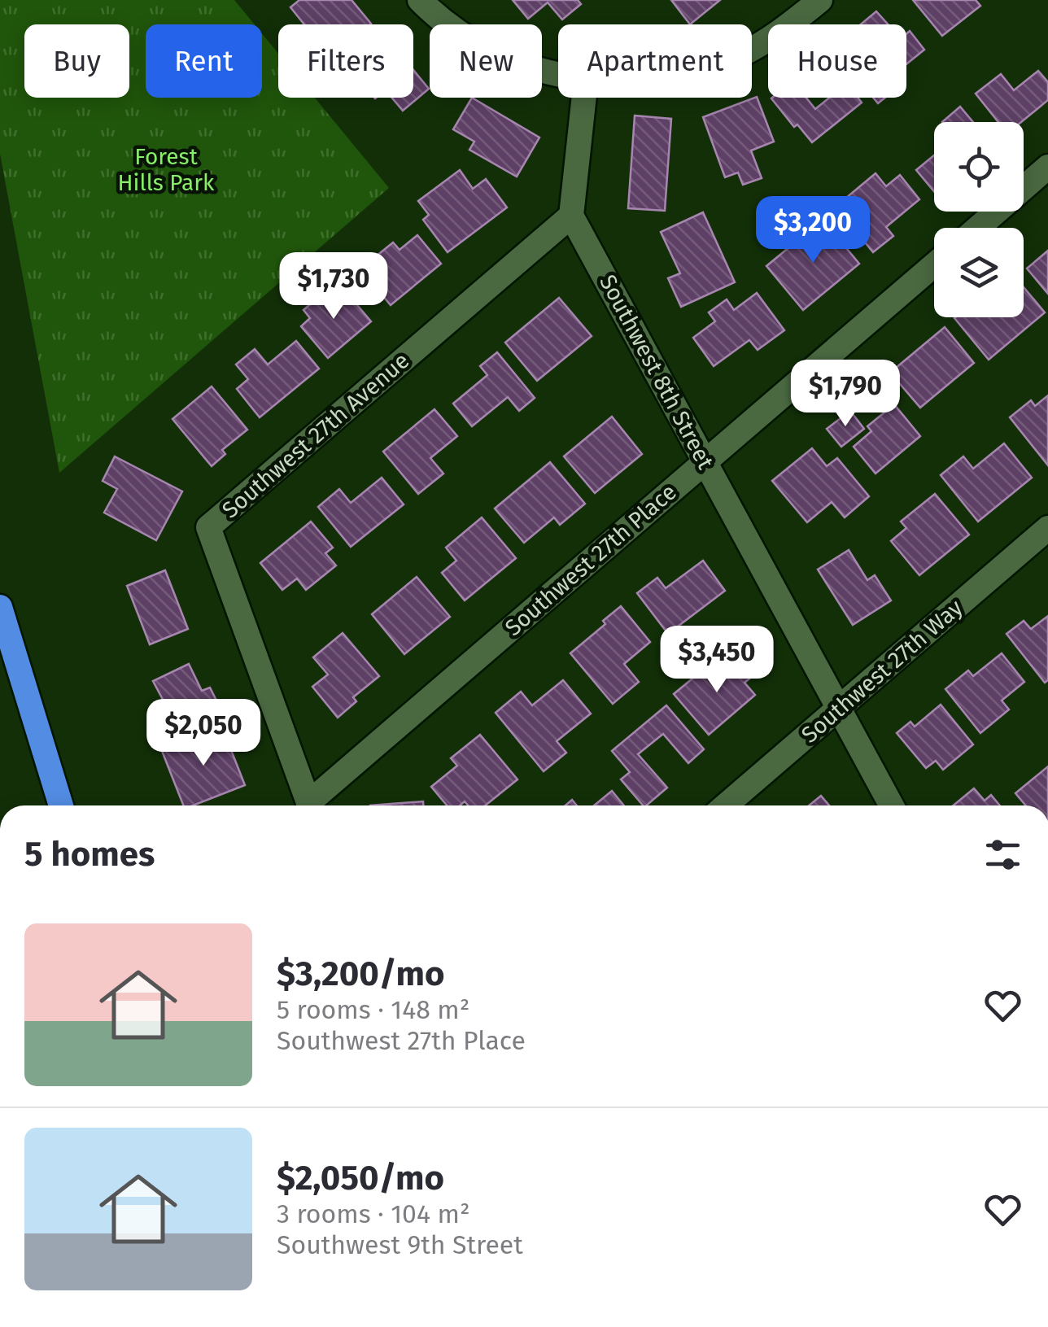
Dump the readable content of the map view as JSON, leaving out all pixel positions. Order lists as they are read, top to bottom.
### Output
{
  "streets": {
    "street": [
      "Southwest 8th Street",
      "Southwest 27th Avenue",
      "Southwest 27th Place",
      "Southwest 27th Way"
    ]
  },
  "crossings": [
    ["Southwest 8th Street", "Southwest 27th Avenue"],
    ["Southwest 8th Street", "Southwest 27th Place"],
    ["Southwest 8th Street", "Southwest 27th Way"]
  ],
  "parks": ["Forest Hills Park"],
  "page": {
    "chip": [
      "Buy",
      "Rent",
      "Filters",
      "New",
      "Apartment",
      "House"
    ],
    "price": [
      "$3,200",
      "$1,730",
      "$1,790",
      "$3,450",
      "$2,050"
    ],
    "heading": "5 homes",
    "list": [
      {
        "name": "$3,200/mo",
        "note": "5 rooms · 148 m² · Southwest 27th Place"
      },
      {
        "name": "$2,050/mo",
        "note": "3 rooms · 104 m² · Southwest 9th Street"
      }
    ]
  }
}
